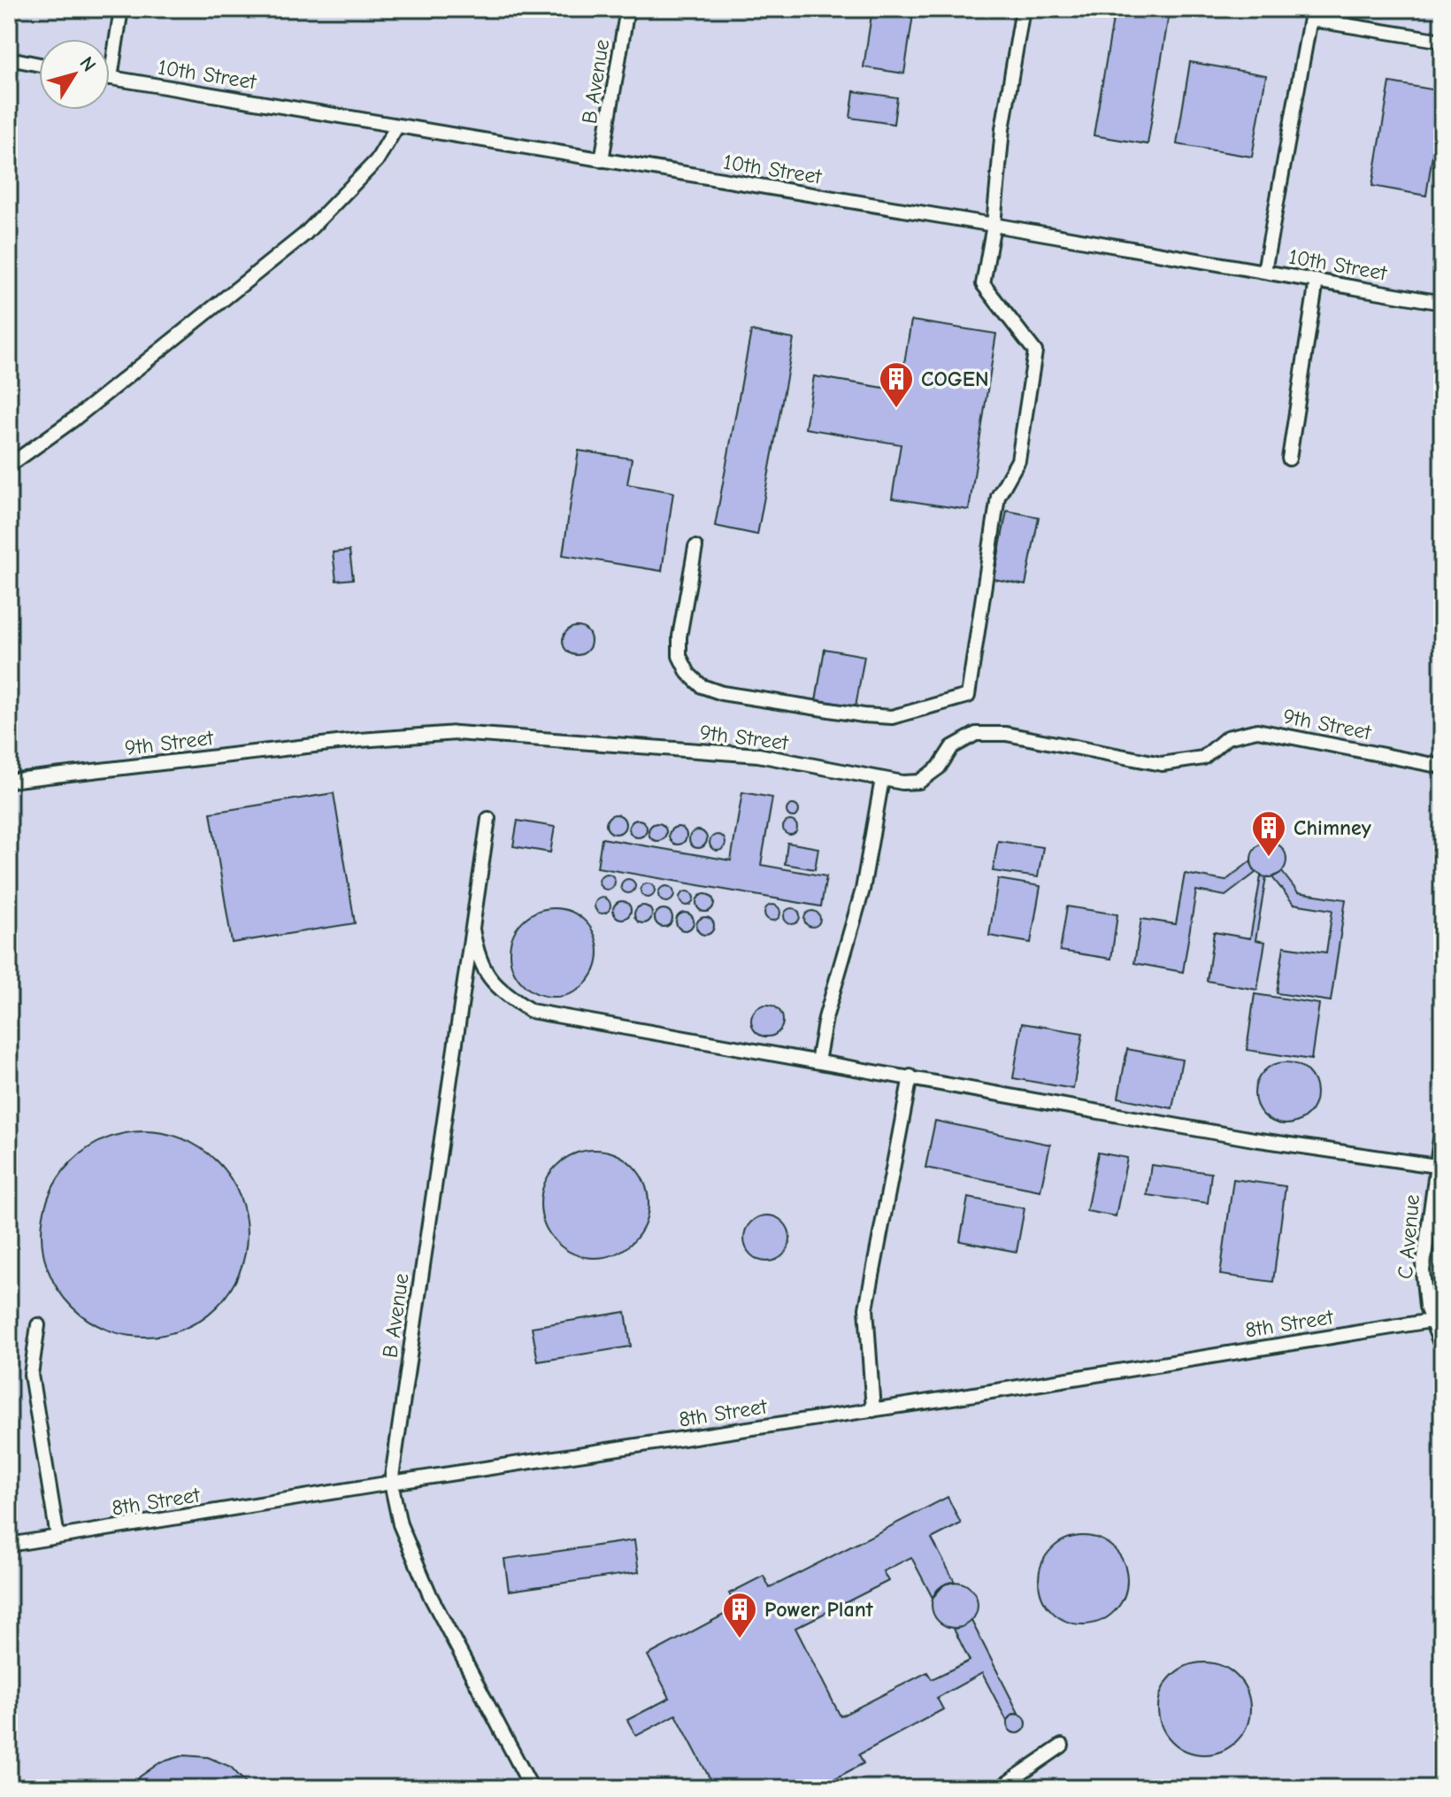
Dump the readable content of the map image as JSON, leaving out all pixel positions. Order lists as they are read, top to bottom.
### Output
{
  "streets": {
    "lane": [
      "10th Street",
      "B Avenue",
      "9th Street",
      "C Avenue",
      "8th Street"
    ]
  },
  "crossings": [
    ["10th Street", "B Avenue"],
    ["B Avenue", "8th Street"],
    ["C Avenue", "8th Street"]
  ],
  "places": {
    "building": ["COGEN", "Chimney", "Power Plant"]
  },
  "north": "top right"
}
